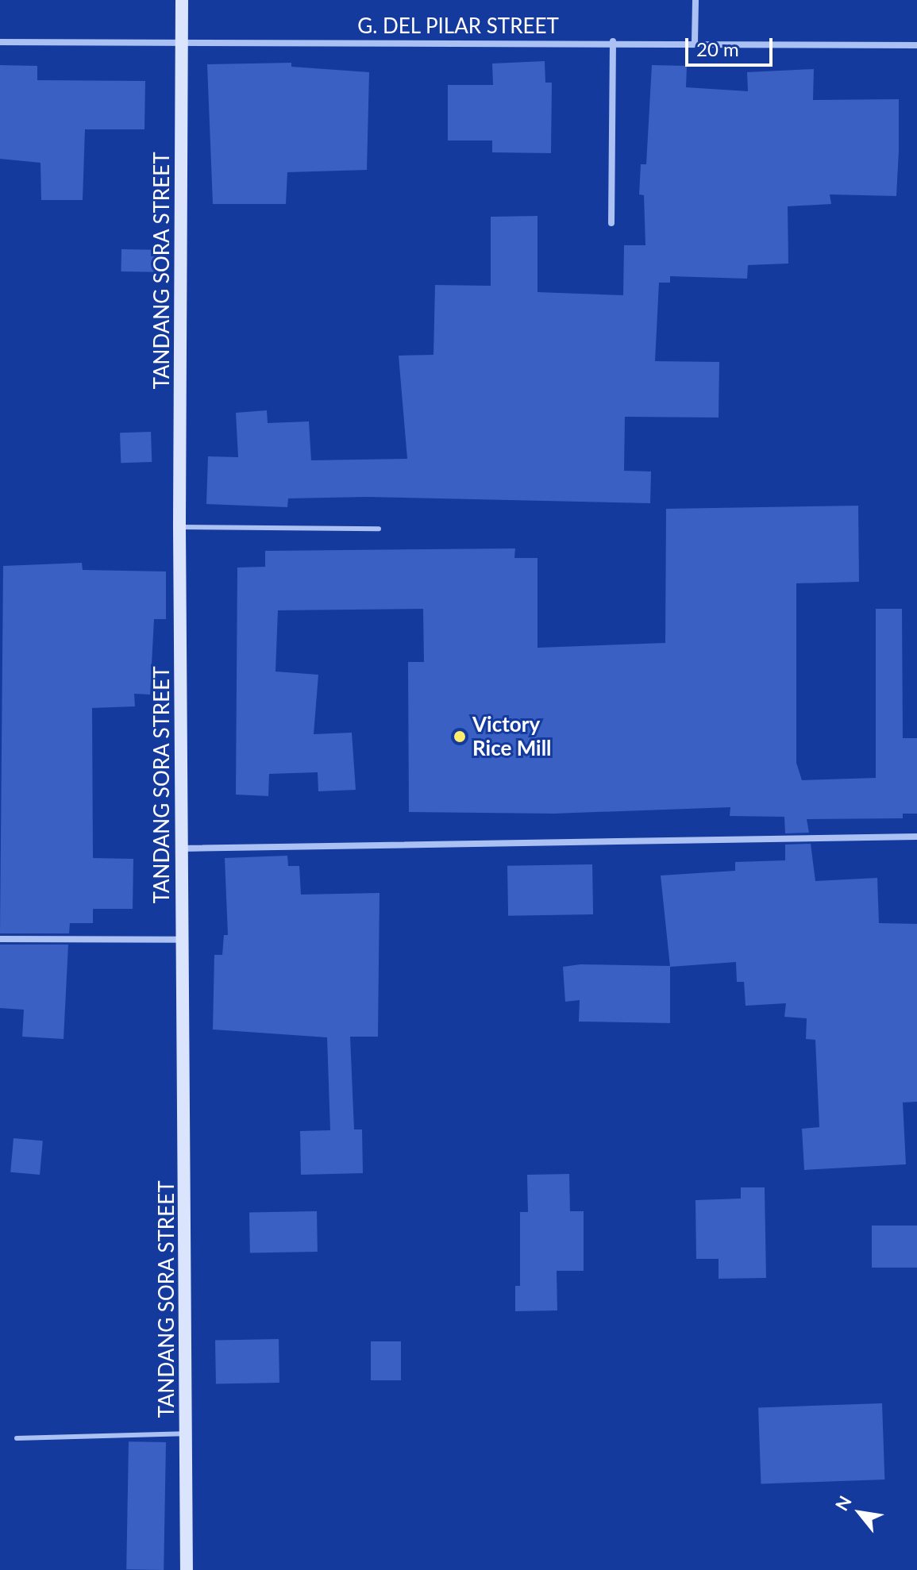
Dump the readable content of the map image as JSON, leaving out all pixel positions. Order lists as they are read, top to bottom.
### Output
{
  "streets": {
    "street": ["G. DEL PILAR STREET", "TANDANG SORA STREET"]
  },
  "crossings": [
    ["G. DEL PILAR STREET", "TANDANG SORA STREET"]
  ],
  "places": ["Victory Rice Mill"],
  "scale_bar": "20 m",
  "north": "top left"
}
